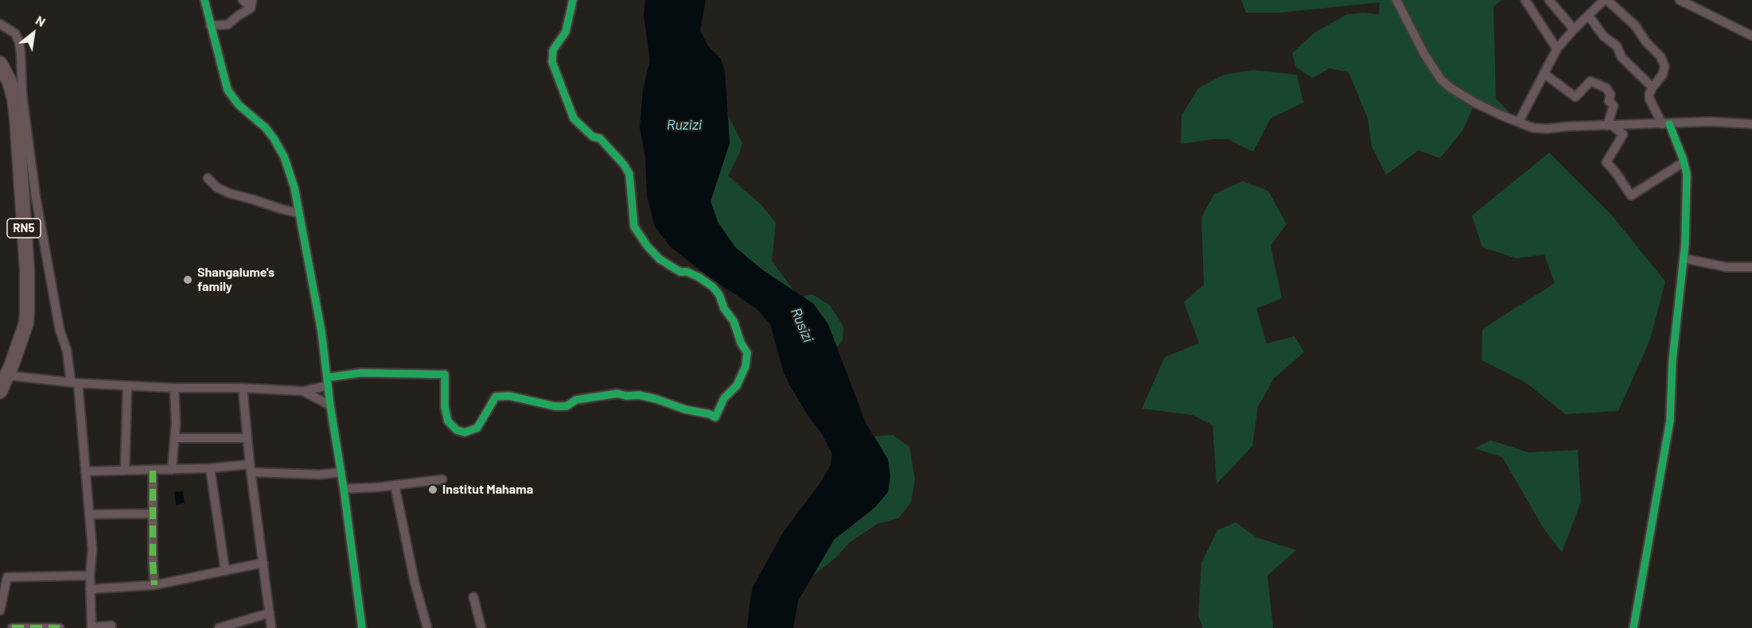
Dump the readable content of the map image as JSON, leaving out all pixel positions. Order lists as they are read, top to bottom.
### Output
{
  "streets": {
    "highway": ["RN5"]
  },
  "water": ["Ruzizi", "Rusizi"],
  "places": ["Shangalume's family", "Institut Mahama"],
  "north": "top right"
}
